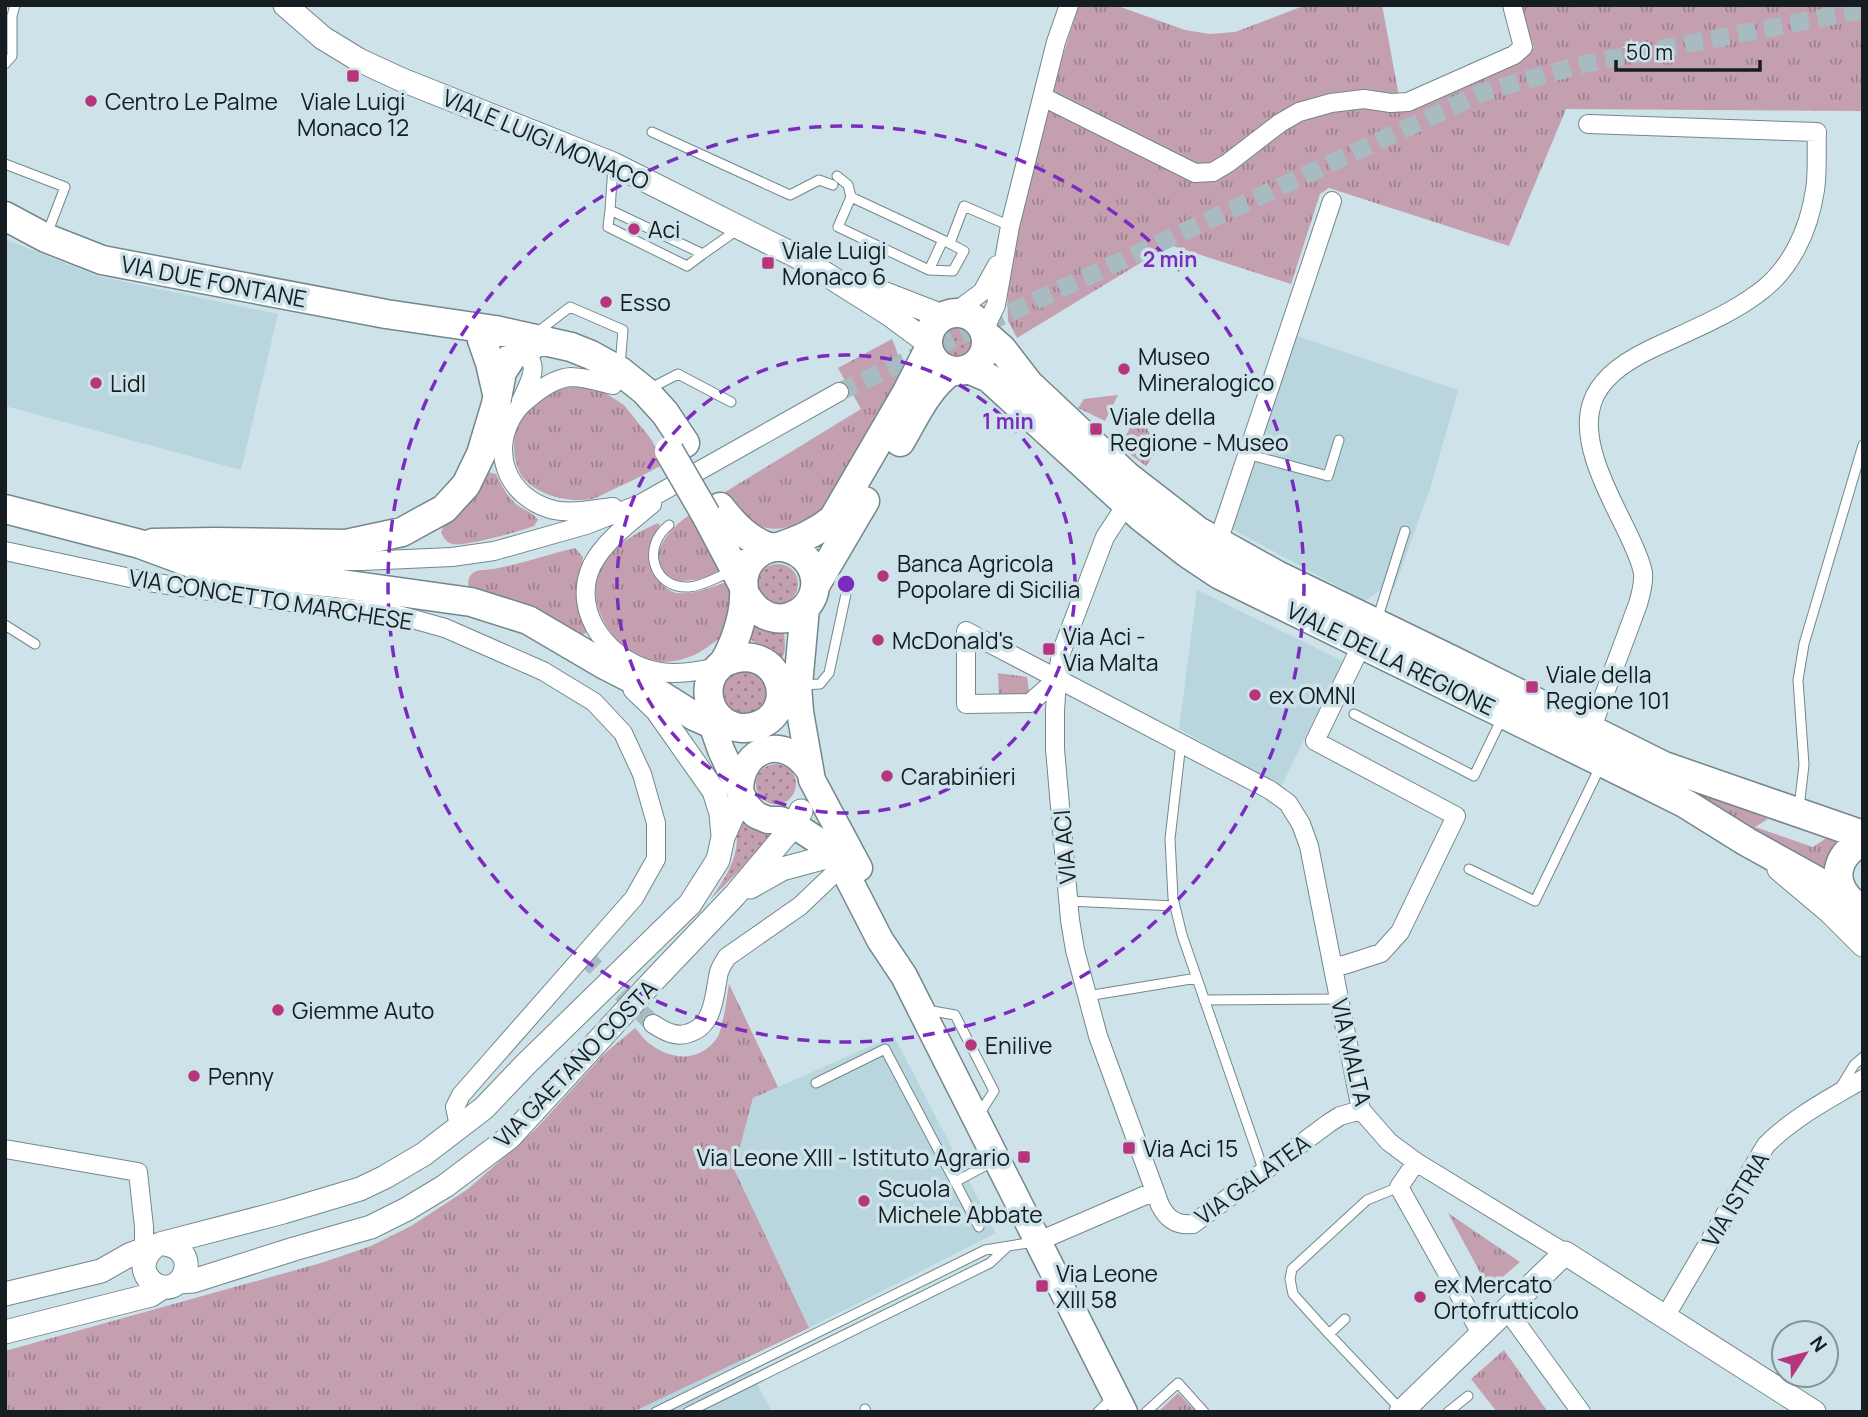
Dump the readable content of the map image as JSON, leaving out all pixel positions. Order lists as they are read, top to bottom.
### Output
{
  "streets": {
    "main road": ["VIA DUE FONTANE", "VIALE DELLA REGIONE"],
    "street": [
      "VIALE LUIGI MONACO",
      "VIA CONCETTO MARCHESE",
      "VIA ACI",
      "VIA MALTA",
      "VIA GAETANO COSTA",
      "VIA GALATEA",
      "VIA ISTRIA"
    ]
  },
  "crossings": [
    ["VIA CONCETTO MARCHESE", "VIA GAETANO COSTA"],
    ["VIALE DELLA REGIONE", "VIA ACI"],
    ["VIA ACI", "VIA MALTA"],
    ["VIA ACI", "VIA GALATEA"],
    ["VIA MALTA", "VIA GALATEA"],
    ["VIA MALTA", "VIA ISTRIA"]
  ],
  "places": {
    "transit": [
      "Viale Luigi Monaco 12",
      "Viale Luigi Monaco 6",
      "Viale della Regione - Museo",
      "Via Aci - Via Malta",
      "Viale della Regione 101",
      "Via Aci 15",
      "Via Leone XIII - Istituto Agrario",
      "Via Leone XIII 58"
    ],
    "other": [
      "Centro Le Palme",
      "Aci",
      "Esso",
      "Museo Mineralogico",
      "Lidl",
      "Banca Agricola Popolare di Sicilia",
      "McDonald's",
      "ex OMNI",
      "Carabinieri",
      "Giemme Auto",
      "Enilive",
      "Penny",
      "Scuola Michele Abbate",
      "ex Mercato Ortofrutticolo"
    ]
  },
  "scale_bar": "50 m",
  "north": "top right",
  "rings": ["2 min", "1 min"]
}
